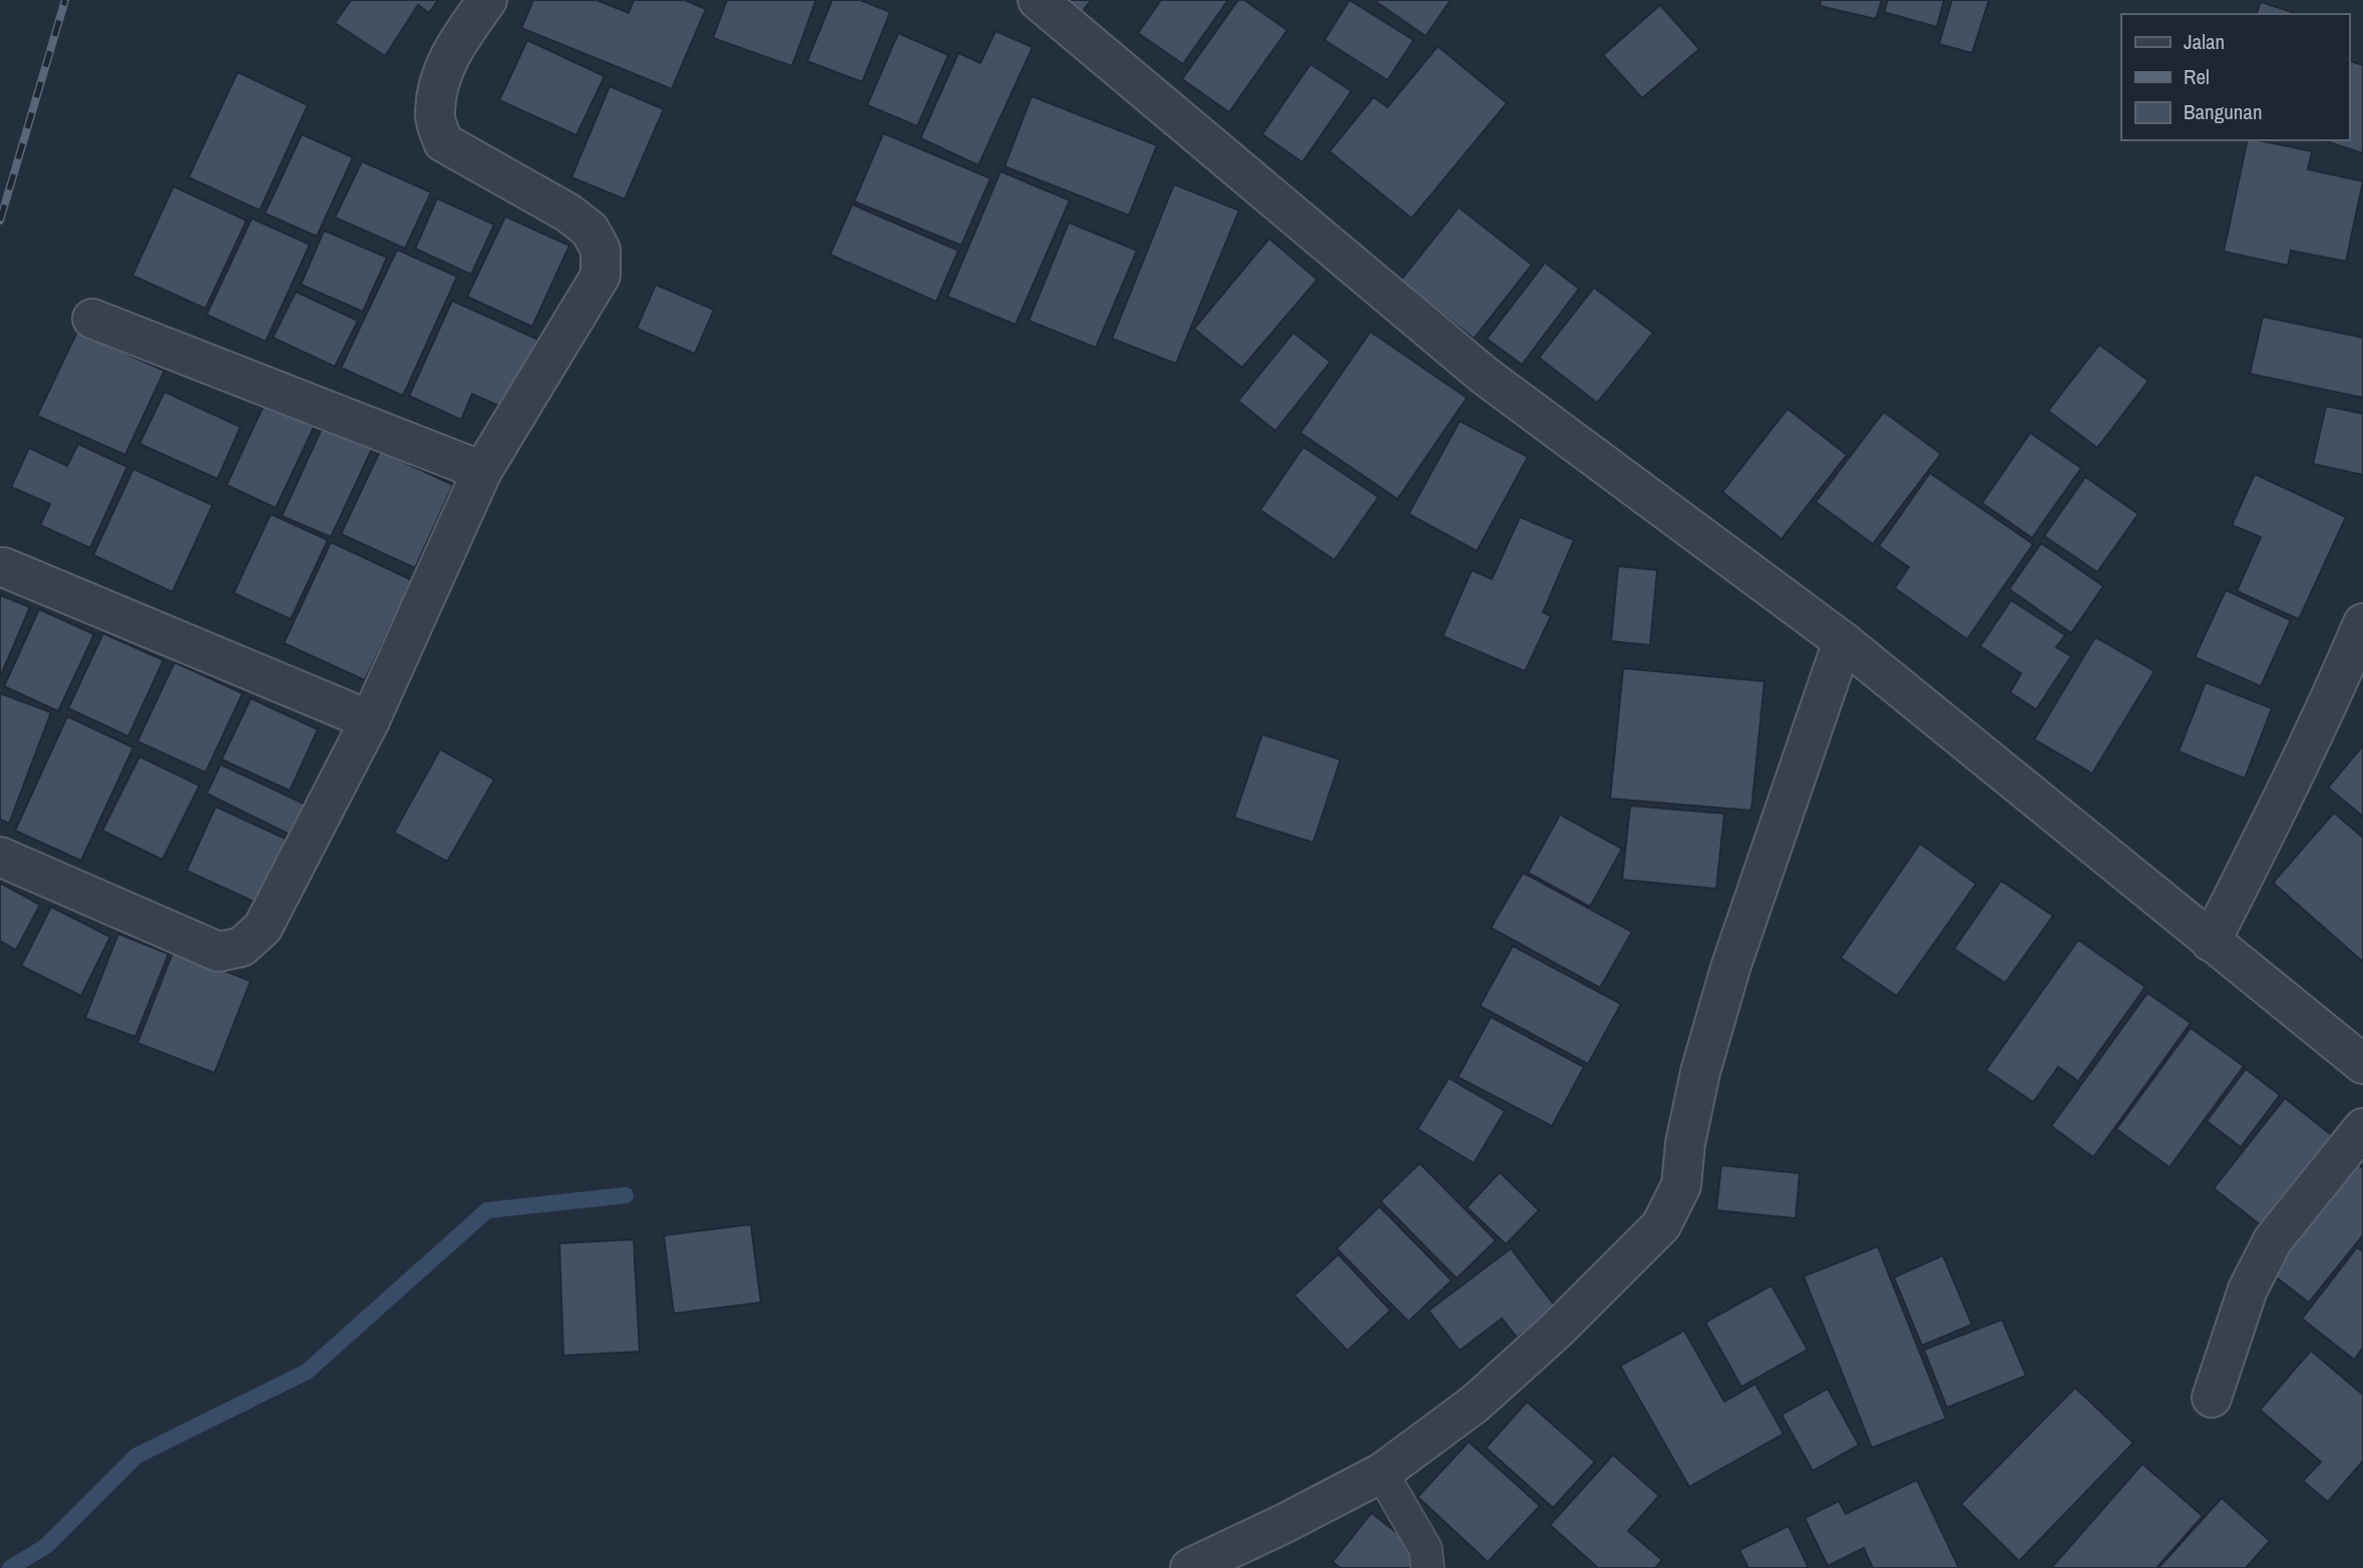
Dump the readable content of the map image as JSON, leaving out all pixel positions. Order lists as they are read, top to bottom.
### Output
{
  "legend": ["Jalan", "Rel", "Bangunan"]
}
